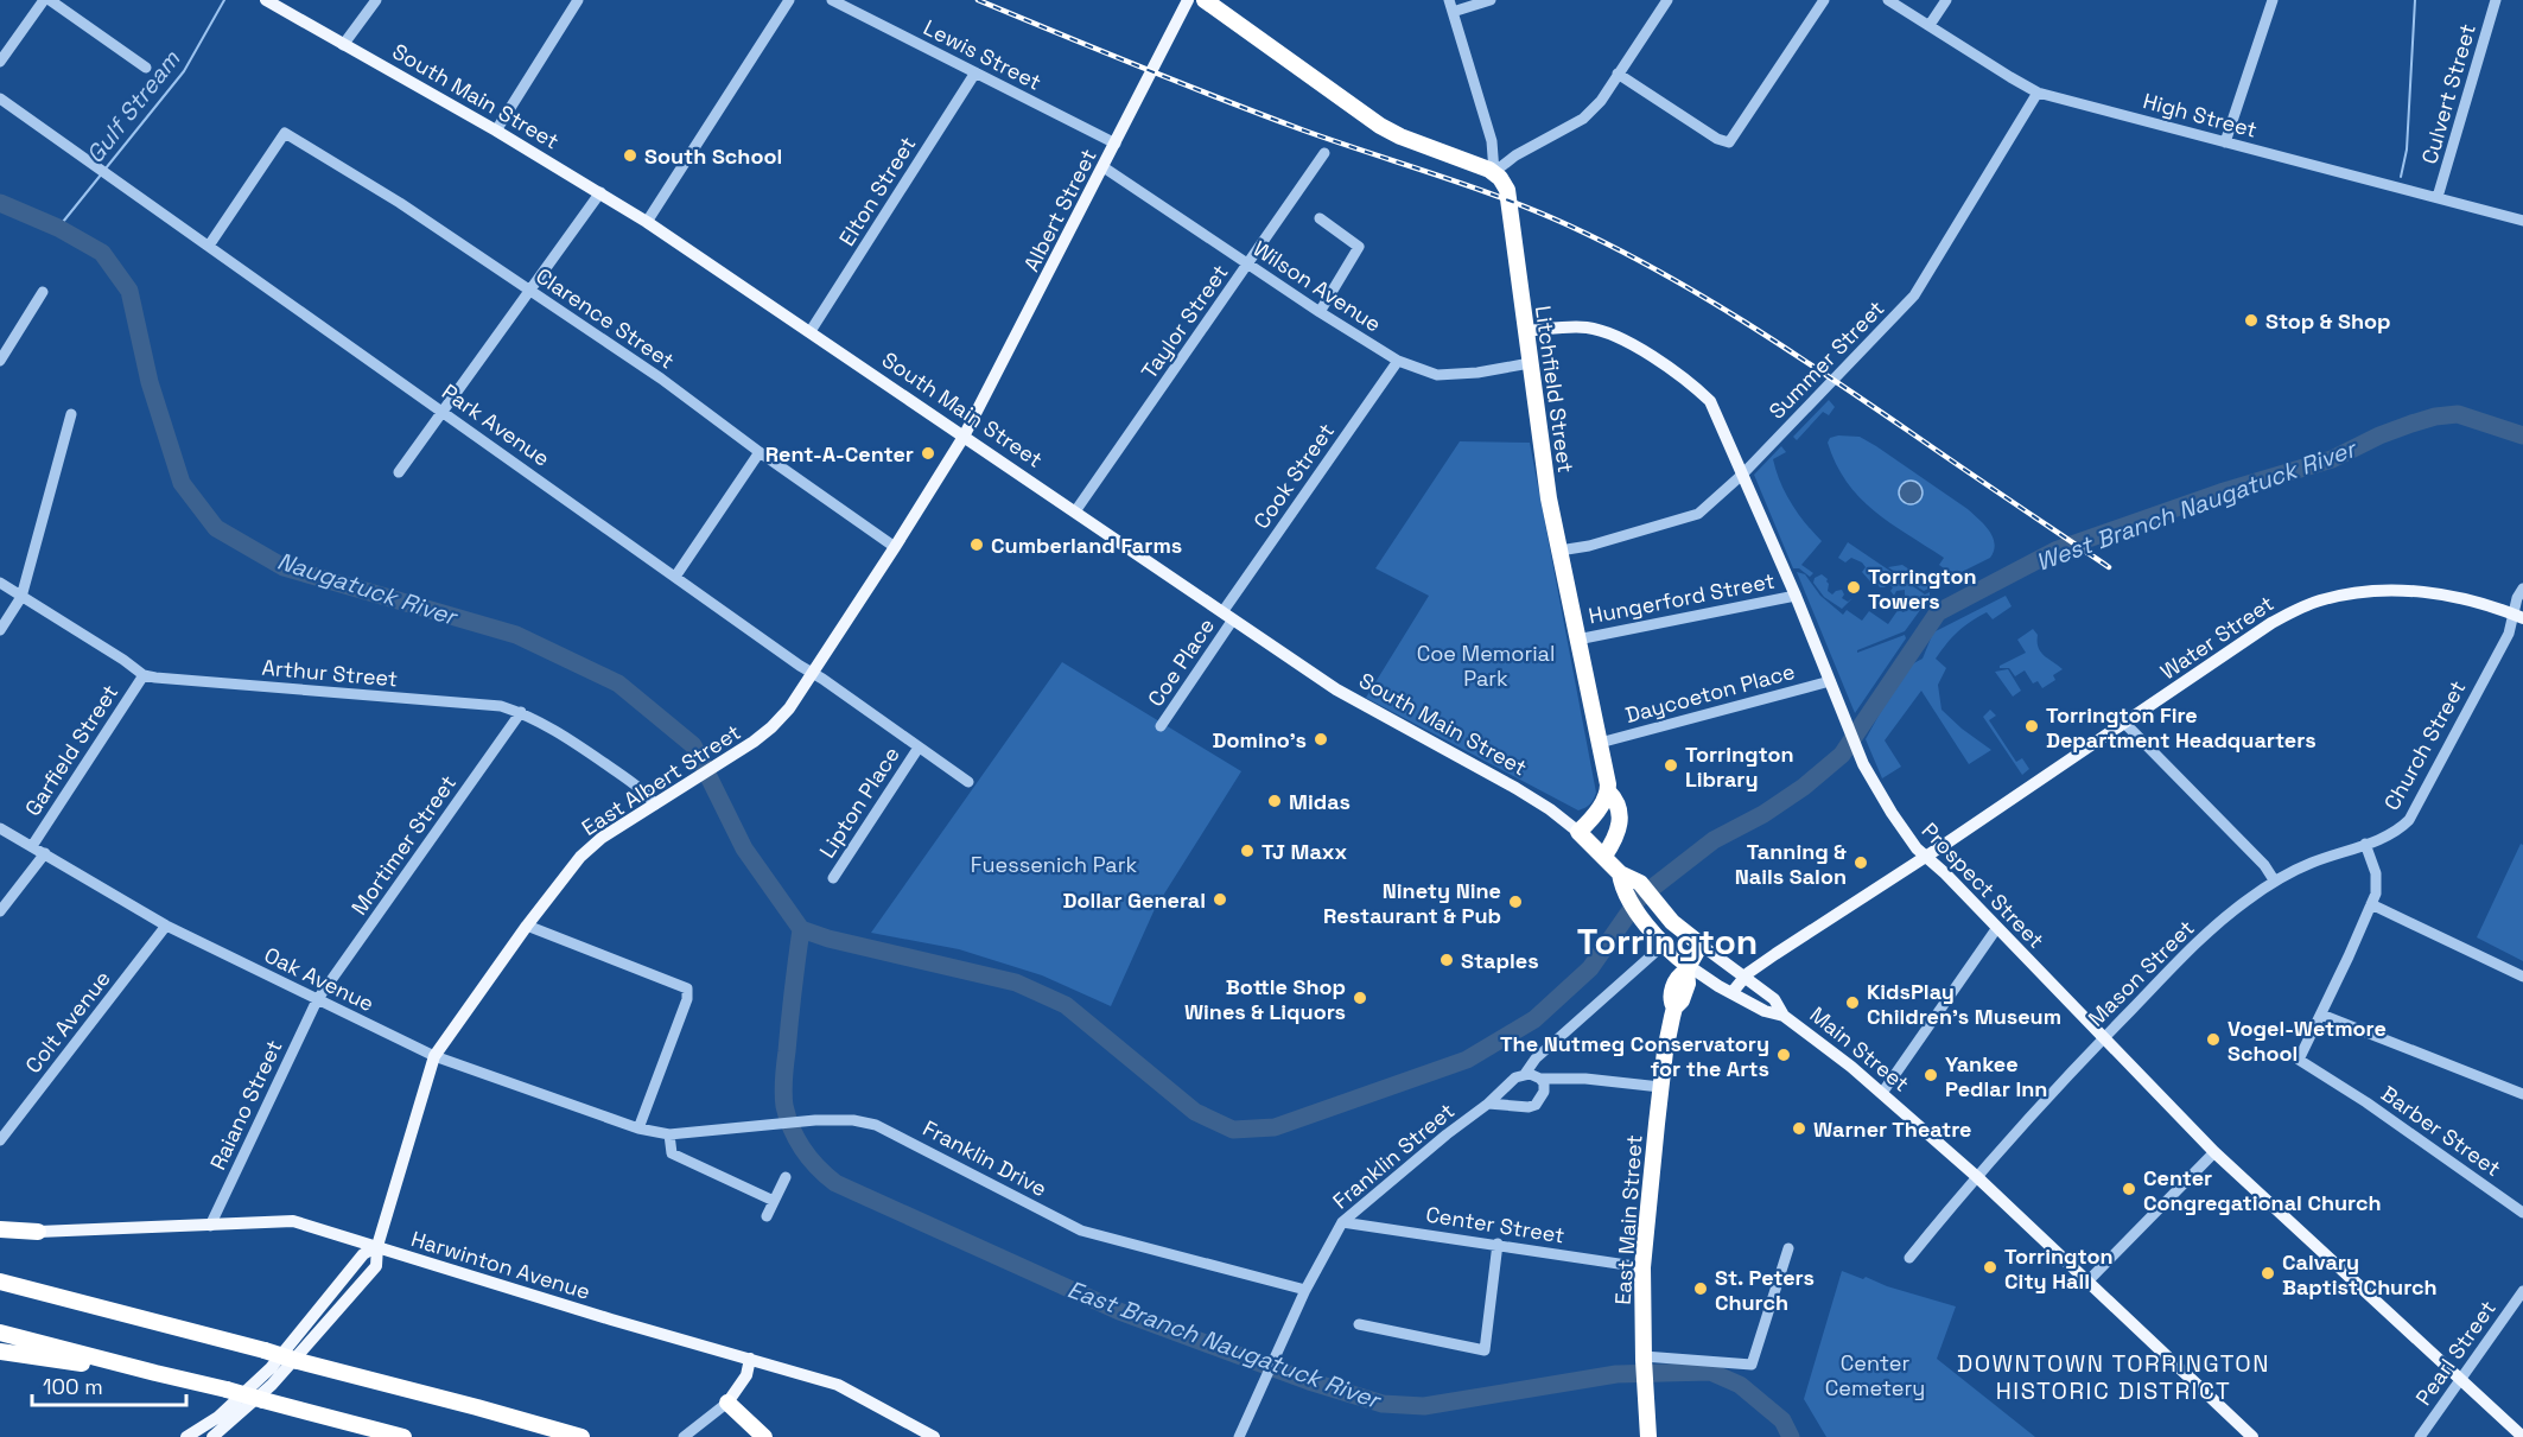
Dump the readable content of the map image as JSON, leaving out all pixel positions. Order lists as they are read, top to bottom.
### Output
{
  "streets": {
    "highway": [
      "South Main Street",
      "Litchfield Street",
      "Main Street",
      "East Main Street"
    ],
    "main road": [
      "Albert Street",
      "Water Street",
      "East Albert Street",
      "Prospect Street",
      "Harwinton Avenue"
    ],
    "street": [
      "Lewis Street",
      "Culvert Street",
      "High Street",
      "Elton Street",
      "Wilson Avenue",
      "Clarence Street",
      "Taylor Street",
      "Summer Street",
      "Park Avenue",
      "Cook Street",
      "Hungerford Street",
      "Coe Place",
      "Arthur Street",
      "Daycoeton Place",
      "Church Street",
      "Garfield Street",
      "Lipton Place",
      "Mortimer Street",
      "Mason Street",
      "Oak Avenue",
      "Colt Avenue",
      "Raiano Street",
      "Barber Street",
      "Franklin Street",
      "Franklin Drive",
      "Center Street",
      "Pearl Street"
    ]
  },
  "crossings": [
    ["Lewis Street", "Elton Street"],
    ["Lewis Street", "Albert Street"],
    ["Culvert Street", "High Street"],
    ["South Main Street", "Elton Street"],
    ["South Main Street", "Albert Street"],
    ["South Main Street", "Taylor Street"],
    ["South Main Street", "Litchfield Street"],
    ["South Main Street", "Cook Street"],
    ["South Main Street", "Coe Place"],
    ["South Main Street", "East Albert Street"],
    ["South Main Street", "Main Street"],
    ["High Street", "Summer Street"],
    ["Albert Street", "Wilson Avenue"],
    ["Albert Street", "East Albert Street"],
    ["Wilson Avenue", "Taylor Street"],
    ["Wilson Avenue", "Litchfield Street"],
    ["Wilson Avenue", "Cook Street"],
    ["Clarence Street", "Park Avenue"],
    ["Clarence Street", "East Albert Street"],
    ["Summer Street", "Litchfield Street"],
    ["Summer Street", "Prospect Street"],
    ["Litchfield Street", "Hungerford Street"],
    ["Litchfield Street", "Daycoeton Place"],
    ["Litchfield Street", "Prospect Street"],
    ["Park Avenue", "East Albert Street"],
    ["Park Avenue", "Lipton Place"],
    ["Cook Street", "Coe Place"],
    ["Hungerford Street", "Prospect Street"],
    ["Water Street", "Church Street"],
    ["Water Street", "Prospect Street"],
    ["Water Street", "Main Street"],
    ["Arthur Street", "Garfield Street"],
    ["Arthur Street", "East Albert Street"],
    ["Arthur Street", "Mortimer Street"],
    ["Daycoeton Place", "Prospect Street"],
    ["Church Street", "Mason Street"],
    ["Garfield Street", "Oak Avenue"],
    ["East Albert Street", "Oak Avenue"],
    ["East Albert Street", "Harwinton Avenue"],
    ["Mortimer Street", "Oak Avenue"],
    ["Mortimer Street", "Raiano Street"],
    ["Prospect Street", "Mason Street"],
    ["Prospect Street", "Pearl Street"],
    ["Mason Street", "Main Street"],
    ["Oak Avenue", "Colt Avenue"],
    ["Oak Avenue", "Raiano Street"],
    ["Oak Avenue", "Franklin Drive"],
    ["Main Street", "Franklin Street"],
    ["Main Street", "East Main Street"],
    ["Raiano Street", "Harwinton Avenue"],
    ["Franklin Street", "Franklin Drive"],
    ["Franklin Street", "Center Street"],
    ["East Main Street", "Center Street"]
  ],
  "districts": ["Torrington", "DOWNTOWN TORRINGTON HISTORIC DISTRICT"],
  "water": [
    "Gulf Stream",
    "West Branch Naugatuck River",
    "Naugatuck River",
    "East Branch Naugatuck River"
  ],
  "parks": ["Coe Memorial Park", "Fuessenich Park", "Center Cemetery"],
  "places": [
    "South School",
    "Stop & Shop",
    "Rent-A-Center",
    "Cumberland Farms",
    "Torrington Towers",
    "Torrington Fire Department Headquarters",
    "Domino's",
    "Torrington Library",
    "Midas",
    "TJ Maxx",
    "Tanning & Nails Salon",
    "Dollar General",
    "Ninety Nine Restaurant & Pub",
    "Staples",
    "Bottle Shop Wines & Liquors",
    "KidsPlay Children's Museum",
    "Vogel-Wetmore School",
    "The Nutmeg Conservatory for the Arts",
    "Yankee Pedlar Inn",
    "Warner Theatre",
    "Center Congregational Church",
    "Torrington City Hall",
    "Calvary Baptist Church",
    "St. Peters Church"
  ],
  "scale_bar": "100 m"
}
